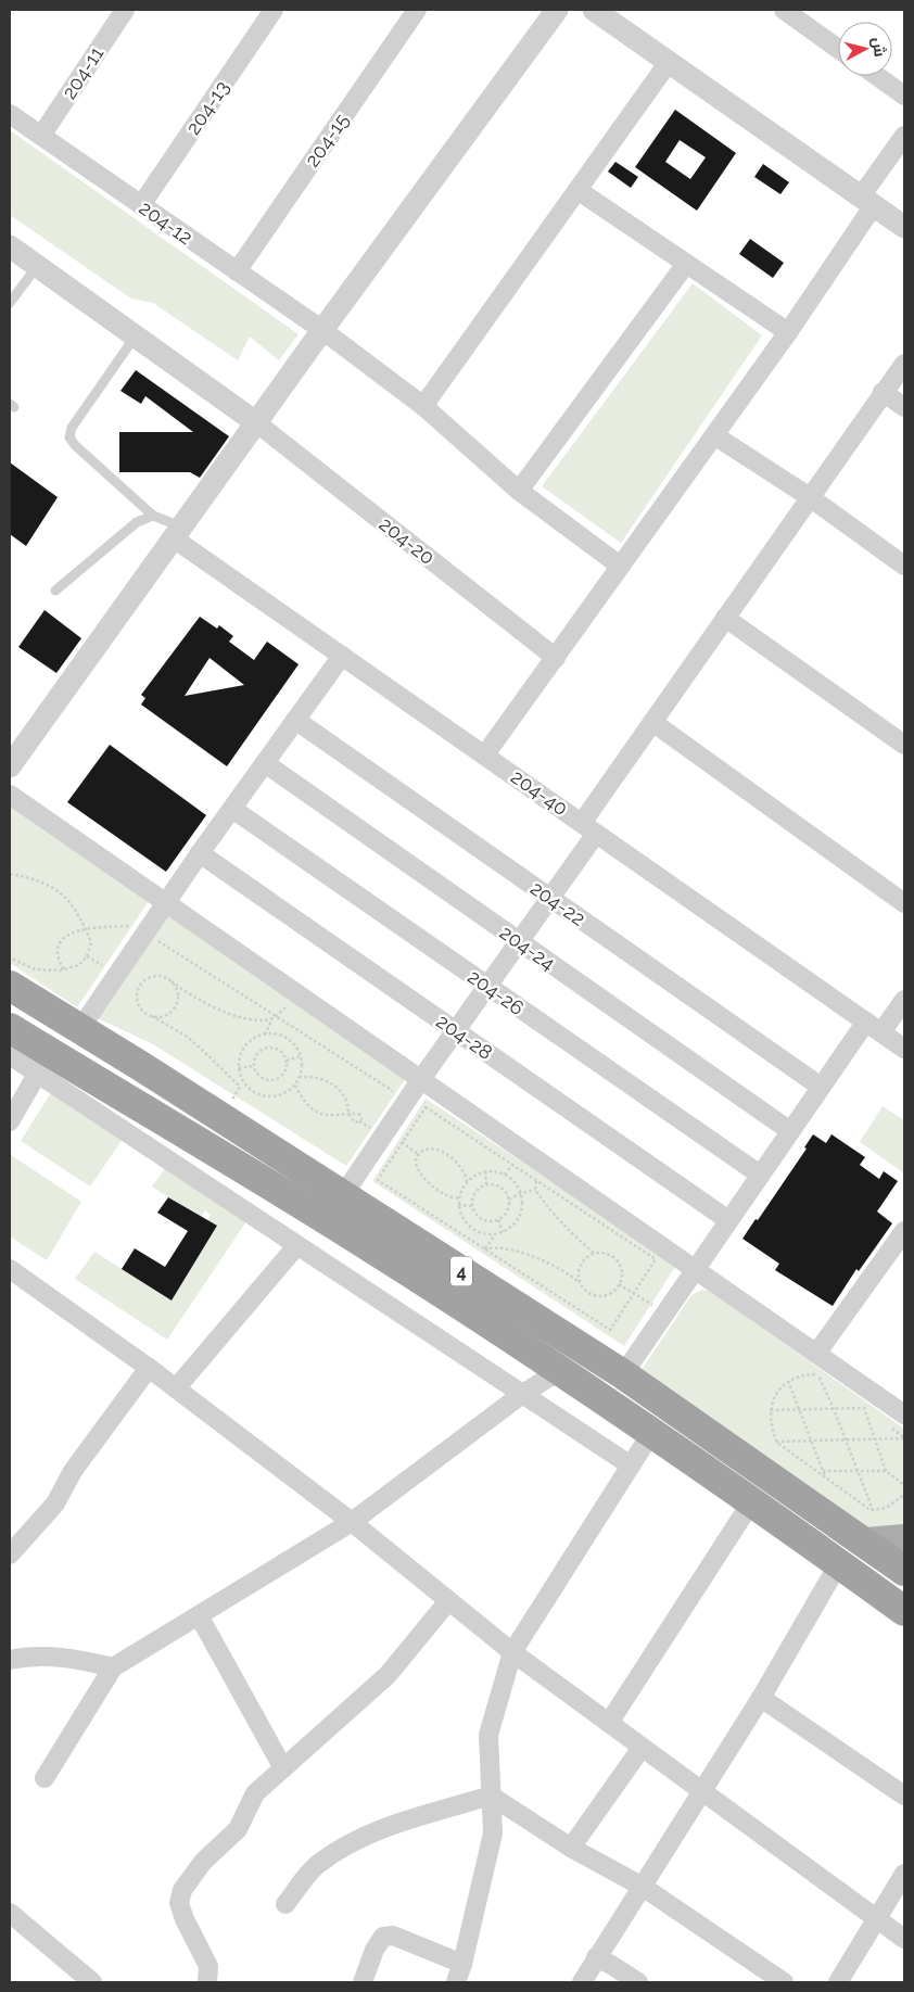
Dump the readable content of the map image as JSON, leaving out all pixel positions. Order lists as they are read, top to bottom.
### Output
{
  "streets": {
    "highway": ["4"],
    "street": [
      "204-11",
      "204-13",
      "204-15",
      "204-12",
      "204-20",
      "204-40",
      "204-22",
      "204-24",
      "204-26",
      "204-28"
    ]
  },
  "crossings": [
    ["204-11", "204-12"],
    ["204-13", "204-12"],
    ["204-15", "204-12"]
  ],
  "north": "right"
}
